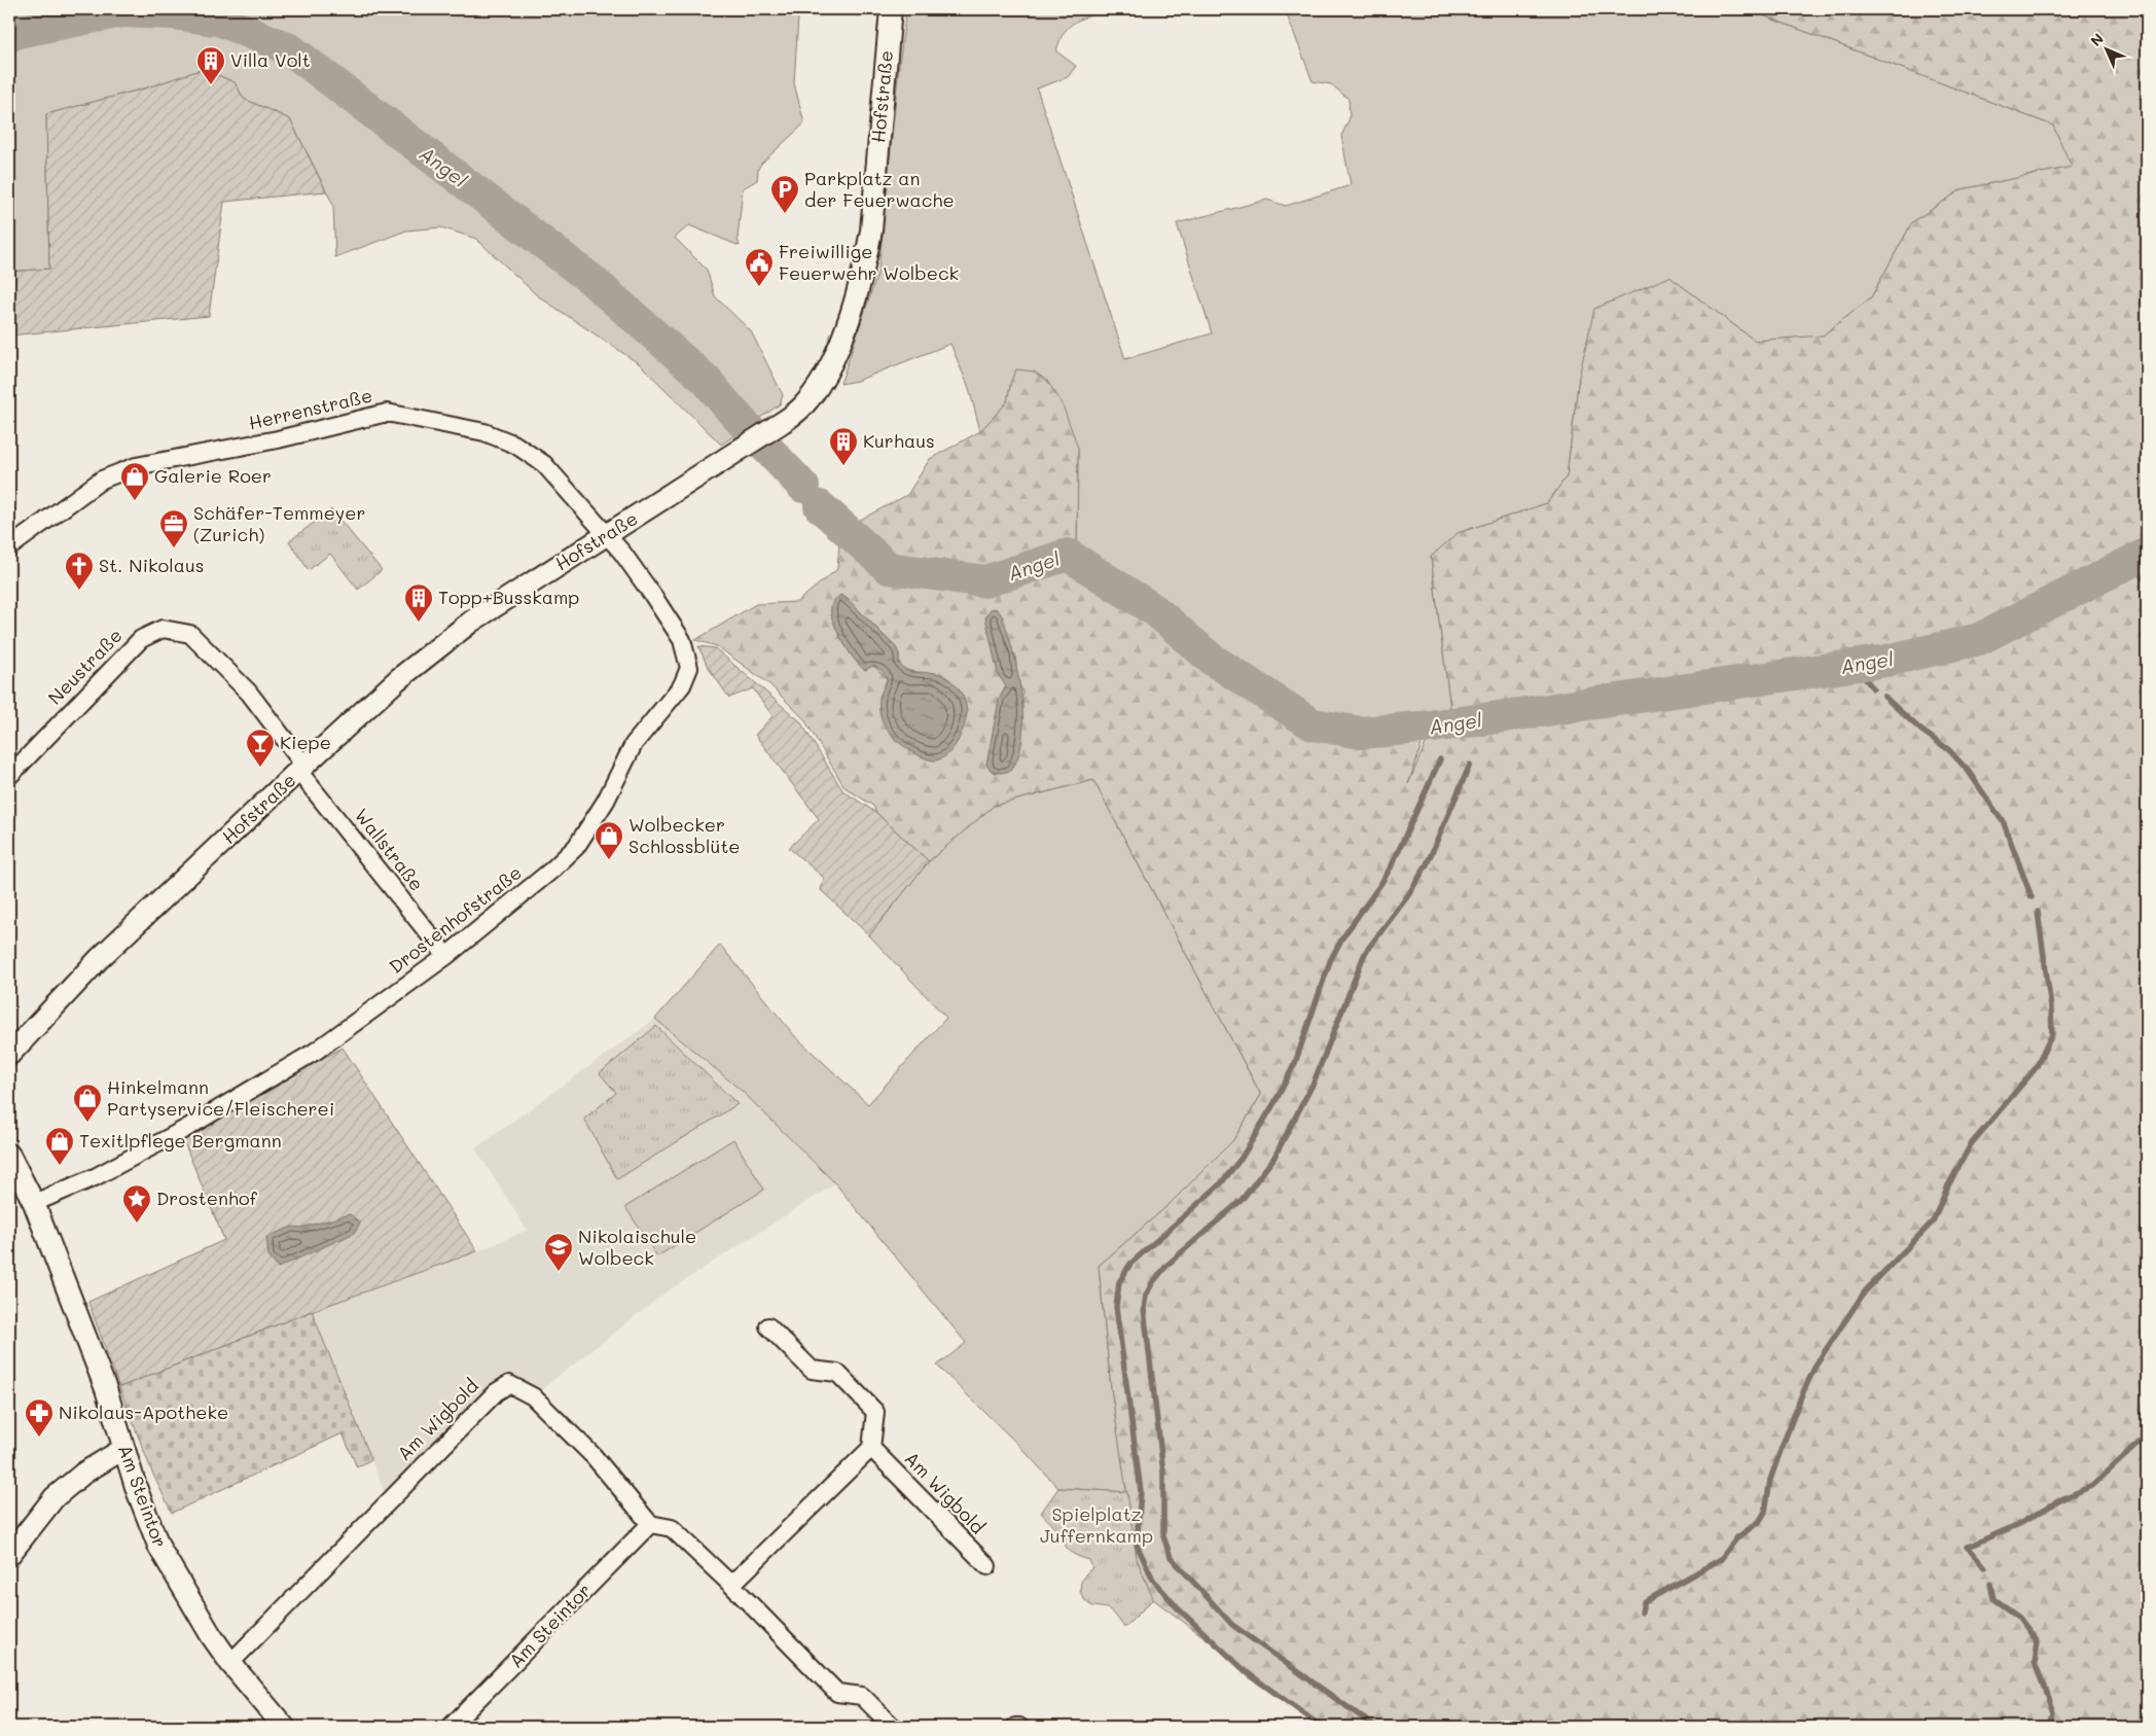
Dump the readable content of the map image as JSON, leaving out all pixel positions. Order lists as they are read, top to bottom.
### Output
{
  "streets": {
    "street": [
      "Hofstraße",
      "Herrenstraße",
      "Neustraße",
      "Wallstraße",
      "Drostenhofstraße",
      "Am Wigbold",
      "Am Steintor"
    ]
  },
  "crossings": [
    ["Hofstraße", "Herrenstraße"],
    ["Hofstraße", "Neustraße"],
    ["Hofstraße", "Wallstraße"],
    ["Hofstraße", "Drostenhofstraße"],
    ["Herrenstraße", "Drostenhofstraße"],
    ["Neustraße", "Wallstraße"],
    ["Wallstraße", "Drostenhofstraße"],
    ["Drostenhofstraße", "Am Steintor"],
    ["Am Wigbold", "Am Steintor"]
  ],
  "water": ["Angel"],
  "parks": ["Spielplatz Juffernkamp"],
  "places": {
    "building": ["Villa Volt", "Kurhaus", "Topp+Busskamp"],
    "parking": ["Parkplatz an der Feuerwache"],
    "public building": ["Freiwillige Feuerwehr Wolbeck"],
    "shop": [
      "Galerie Roer",
      "Wolbecker Schlossblüte",
      "Hinkelmann Partyservice/Fleischerei",
      "Texitlpflege Bergmann"
    ],
    "office": ["Schäfer-Temmeyer (Zurich)"],
    "church": ["St. Nikolaus"],
    "bar": ["Kiepe"],
    "place": ["Drostenhof"],
    "school or university": ["Nikolaischule Wolbeck"],
    "pharmacy": ["Nikolaus-Apotheke"]
  },
  "north": "top left"
}
